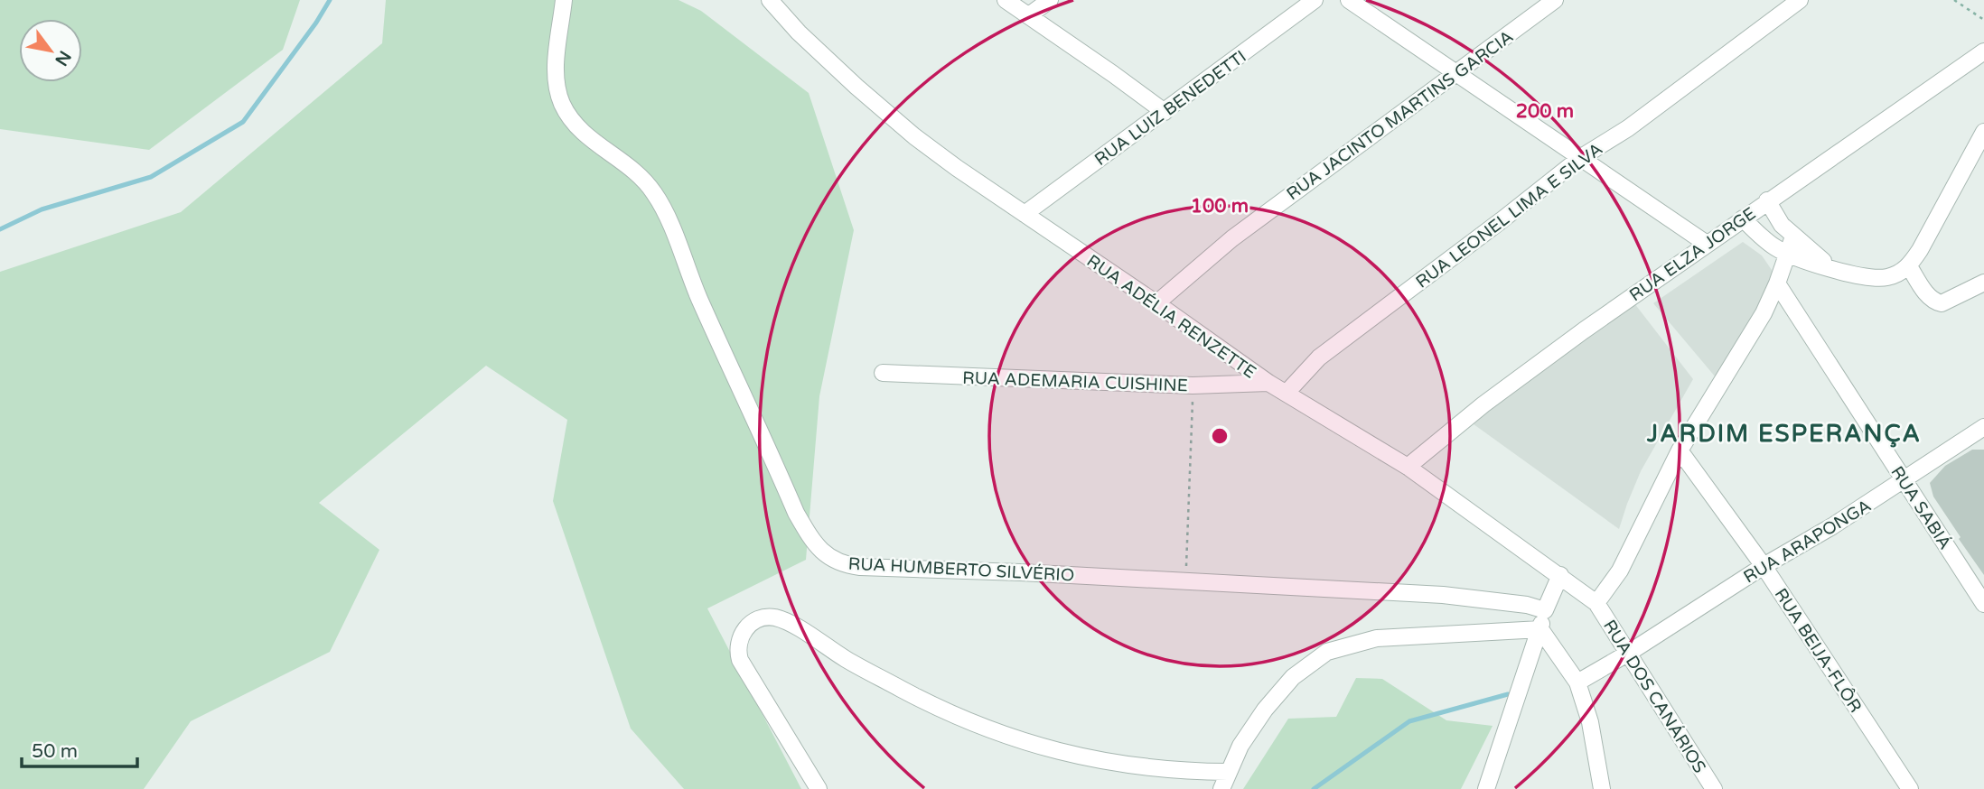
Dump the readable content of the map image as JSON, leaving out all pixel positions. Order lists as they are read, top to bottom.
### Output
{
  "streets": {
    "street": [
      "RUA LUIZ BENEDETTI",
      "RUA JACINTO MARTINS GARCIA",
      "RUA LEONEL LIMA E SILVA",
      "RUA ELZA JORGE",
      "RUA ADÉLIA RENZETTE",
      "RUA ADEMARIA CUISHINE",
      "RUA SABIÁ",
      "RUA ARAPONGA",
      "RUA HUMBERTO SILVÉRIO",
      "RUA BEIJA-FLÔR",
      "RUA DOS CANÁRIOS"
    ]
  },
  "crossings": [
    ["RUA LUIZ BENEDETTI", "RUA ADÉLIA RENZETTE"],
    ["RUA JACINTO MARTINS GARCIA", "RUA ADÉLIA RENZETTE"],
    ["RUA LEONEL LIMA E SILVA", "RUA ADÉLIA RENZETTE"],
    ["RUA ELZA JORGE", "RUA ADÉLIA RENZETTE"],
    ["RUA ADÉLIA RENZETTE", "RUA ADEMARIA CUISHINE"],
    ["RUA ADÉLIA RENZETTE", "RUA DOS CANÁRIOS"],
    ["RUA SABIÁ", "RUA ARAPONGA"],
    ["RUA ARAPONGA", "RUA BEIJA-FLÔR"],
    ["RUA ARAPONGA", "RUA DOS CANÁRIOS"]
  ],
  "districts": ["JARDIM ESPERANÇA"],
  "scale_bar": "50 m",
  "north": "bottom right",
  "rings": ["200 m", "100 m"]
}
